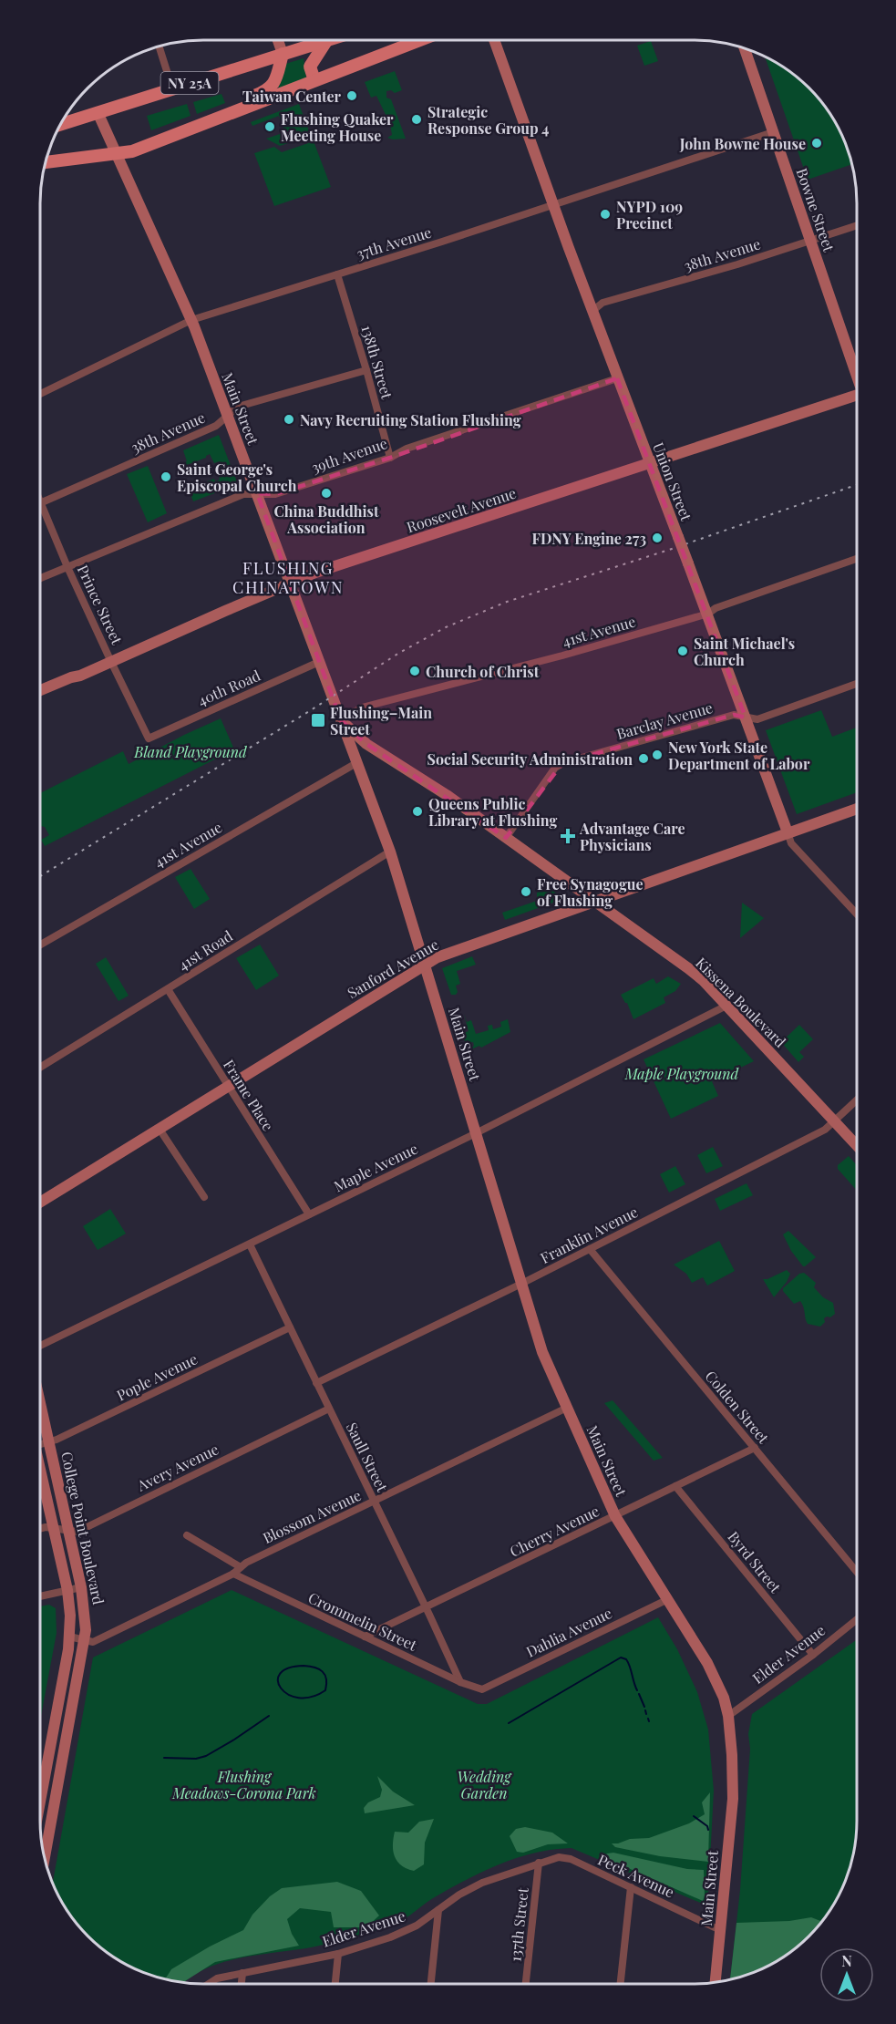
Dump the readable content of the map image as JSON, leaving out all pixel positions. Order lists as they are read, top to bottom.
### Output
{
  "streets": {
    "main road": [
      "NY 25A",
      "Bowne Street",
      "Main Street",
      "Union Street",
      "Roosevelt Avenue",
      "Sanford Avenue",
      "Kissena Boulevard",
      "College Point Boulevard"
    ],
    "street": [
      "37th Avenue",
      "38th Avenue",
      "138th Street",
      "39th Avenue",
      "Prince Street",
      "41st Avenue",
      "40th Road",
      "Barclay Avenue",
      "41st Road",
      "Frame Place",
      "Maple Avenue",
      "Franklin Avenue",
      "Pople Avenue",
      "Colden Street",
      "Saull Street",
      "Avery Avenue",
      "Blossom Avenue",
      "Cherry Avenue",
      "Byrd Street",
      "Crommelin Street",
      "Dahlia Avenue",
      "Elder Avenue",
      "Peck Avenue",
      "137th Street"
    ]
  },
  "crossings": [
    ["NY 25A", "Main Street"],
    ["Bowne Street", "37th Avenue"],
    ["Bowne Street", "38th Avenue"],
    ["37th Avenue", "138th Street"],
    ["37th Avenue", "Main Street"],
    ["37th Avenue", "Union Street"],
    ["38th Avenue", "138th Street"],
    ["38th Avenue", "Main Street"],
    ["38th Avenue", "Union Street"],
    ["38th Avenue", "Prince Street"],
    ["138th Street", "39th Avenue"],
    ["Main Street", "39th Avenue"],
    ["Main Street", "Roosevelt Avenue"],
    ["Main Street", "41st Avenue"],
    ["Main Street", "40th Road"],
    ["Main Street", "41st Road"],
    ["Main Street", "Sanford Avenue"],
    ["Main Street", "Kissena Boulevard"],
    ["Main Street", "Maple Avenue"],
    ["Main Street", "Franklin Avenue"],
    ["Main Street", "Blossom Avenue"],
    ["Main Street", "Cherry Avenue"],
    ["Main Street", "Dahlia Avenue"],
    ["Main Street", "Elder Avenue"],
    ["Main Street", "Peck Avenue"],
    ["39th Avenue", "Union Street"],
    ["39th Avenue", "Prince Street"],
    ["Union Street", "Roosevelt Avenue"],
    ["Union Street", "41st Avenue"],
    ["Union Street", "Barclay Avenue"],
    ["Union Street", "Sanford Avenue"],
    ["Roosevelt Avenue", "Prince Street"],
    ["Prince Street", "40th Road"],
    ["41st Avenue", "Kissena Boulevard"],
    ["Barclay Avenue", "Kissena Boulevard"],
    ["41st Road", "Frame Place"],
    ["Sanford Avenue", "Kissena Boulevard"],
    ["Sanford Avenue", "Frame Place"],
    ["Kissena Boulevard", "Maple Avenue"],
    ["Kissena Boulevard", "Franklin Avenue"],
    ["Frame Place", "Maple Avenue"],
    ["Maple Avenue", "Saull Street"],
    ["Franklin Avenue", "Colden Street"],
    ["Franklin Avenue", "Saull Street"],
    ["Pople Avenue", "Saull Street"],
    ["Pople Avenue", "College Point Boulevard"],
    ["Colden Street", "Cherry Avenue"],
    ["Saull Street", "Avery Avenue"],
    ["Saull Street", "Blossom Avenue"],
    ["Saull Street", "Cherry Avenue"],
    ["Saull Street", "Crommelin Street"],
    ["Avery Avenue", "College Point Boulevard"],
    ["Blossom Avenue", "College Point Boulevard"],
    ["Blossom Avenue", "Crommelin Street"],
    ["Cherry Avenue", "Byrd Street"],
    ["Cherry Avenue", "Crommelin Street"],
    ["Byrd Street", "Elder Avenue"],
    ["Crommelin Street", "Dahlia Avenue"],
    ["Elder Avenue", "Peck Avenue"],
    ["Elder Avenue", "137th Street"],
    ["Peck Avenue", "137th Street"]
  ],
  "districts": ["FLUSHING CHINATOWN"],
  "parks": [
    "Bland Playground",
    "Maple Playground",
    "Flushing Meadows-Corona Park",
    "Wedding Garden"
  ],
  "places": {
    "other": [
      "Taiwan Center",
      "Strategic Response Group 4",
      "Flushing Quaker Meeting House",
      "John Bowne House",
      "NYPD 109 Precinct",
      "Navy Recruiting Station Flushing",
      "Saint George's Episcopal Church",
      "China Buddhist Association",
      "FDNY Engine 273",
      "Saint Michael's Church",
      "Church of Christ",
      "New York State Department of Labor",
      "Social Security Administration",
      "Queens Public Library at Flushing",
      "Free Synagogue of Flushing"
    ],
    "transit": ["Flushing–Main Street"],
    "health": ["Advantage Care Physicians"]
  },
  "north": "top"
}
